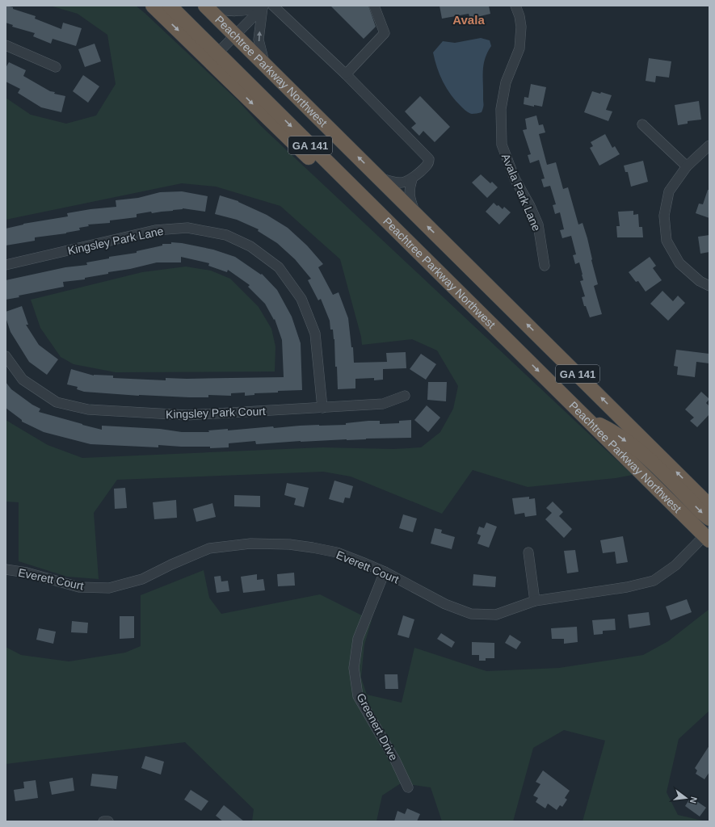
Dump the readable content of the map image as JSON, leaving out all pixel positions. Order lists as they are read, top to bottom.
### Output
{
  "streets": {
    "highway": ["Peachtree Parkway Northwest", "GA 141"],
    "street": [
      "Avala Park Lane",
      "Kingsley Park Lane",
      "Kingsley Park Court",
      "Everett Court",
      "Greenert Drive"
    ]
  },
  "crossings": [
    ["Peachtree Parkway Northwest", "Everett Court"],
    ["Kingsley Park Lane", "Kingsley Park Court"],
    ["Everett Court", "Greenert Drive"]
  ],
  "districts": ["Avala"],
  "north": "right"
}
